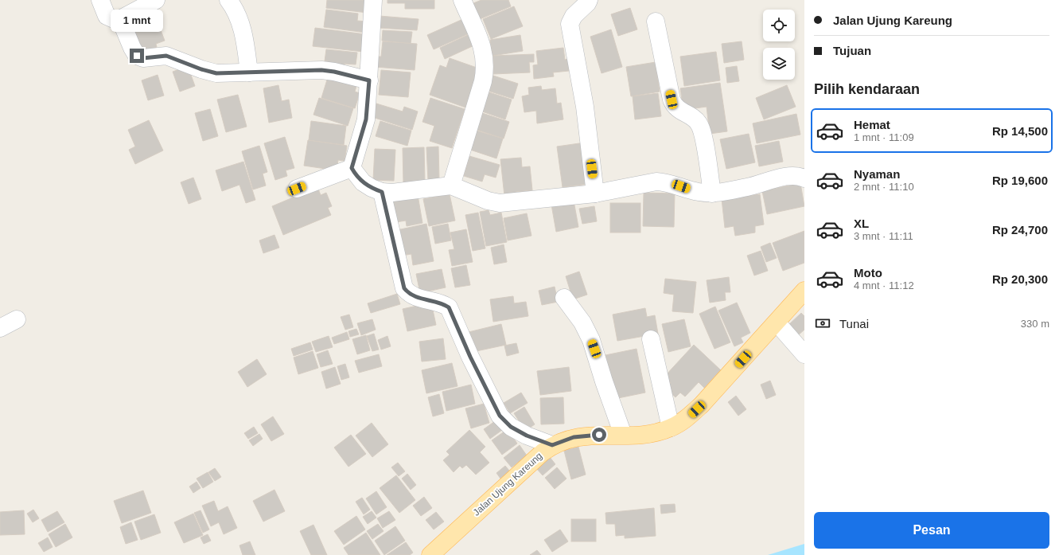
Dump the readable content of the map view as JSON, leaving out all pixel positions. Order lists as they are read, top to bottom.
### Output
{
  "streets": {
    "main road": ["Jalan Ujung Kareung"]
  },
  "page": {
    "banner": ["Jalan Ujung Kareung", "Tujuan"],
    "bubble": "1 mnt",
    "heading": "Pilih kendaraan",
    "list": [
      {
        "name": "Hemat",
        "note": "1 mnt · 11:09",
        "value": "Rp 14,500"
      },
      {
        "name": "Nyaman",
        "note": "2 mnt · 11:10",
        "value": "Rp 19,600"
      },
      {
        "name": "XL",
        "note": "3 mnt · 11:11",
        "value": "Rp 24,700"
      },
      {
        "name": "Moto",
        "note": "4 mnt · 11:12",
        "value": "Rp 20,300"
      }
    ],
    "pay": ["Tunai", "330 m"],
    "buttons": "Pesan"
  }
}
